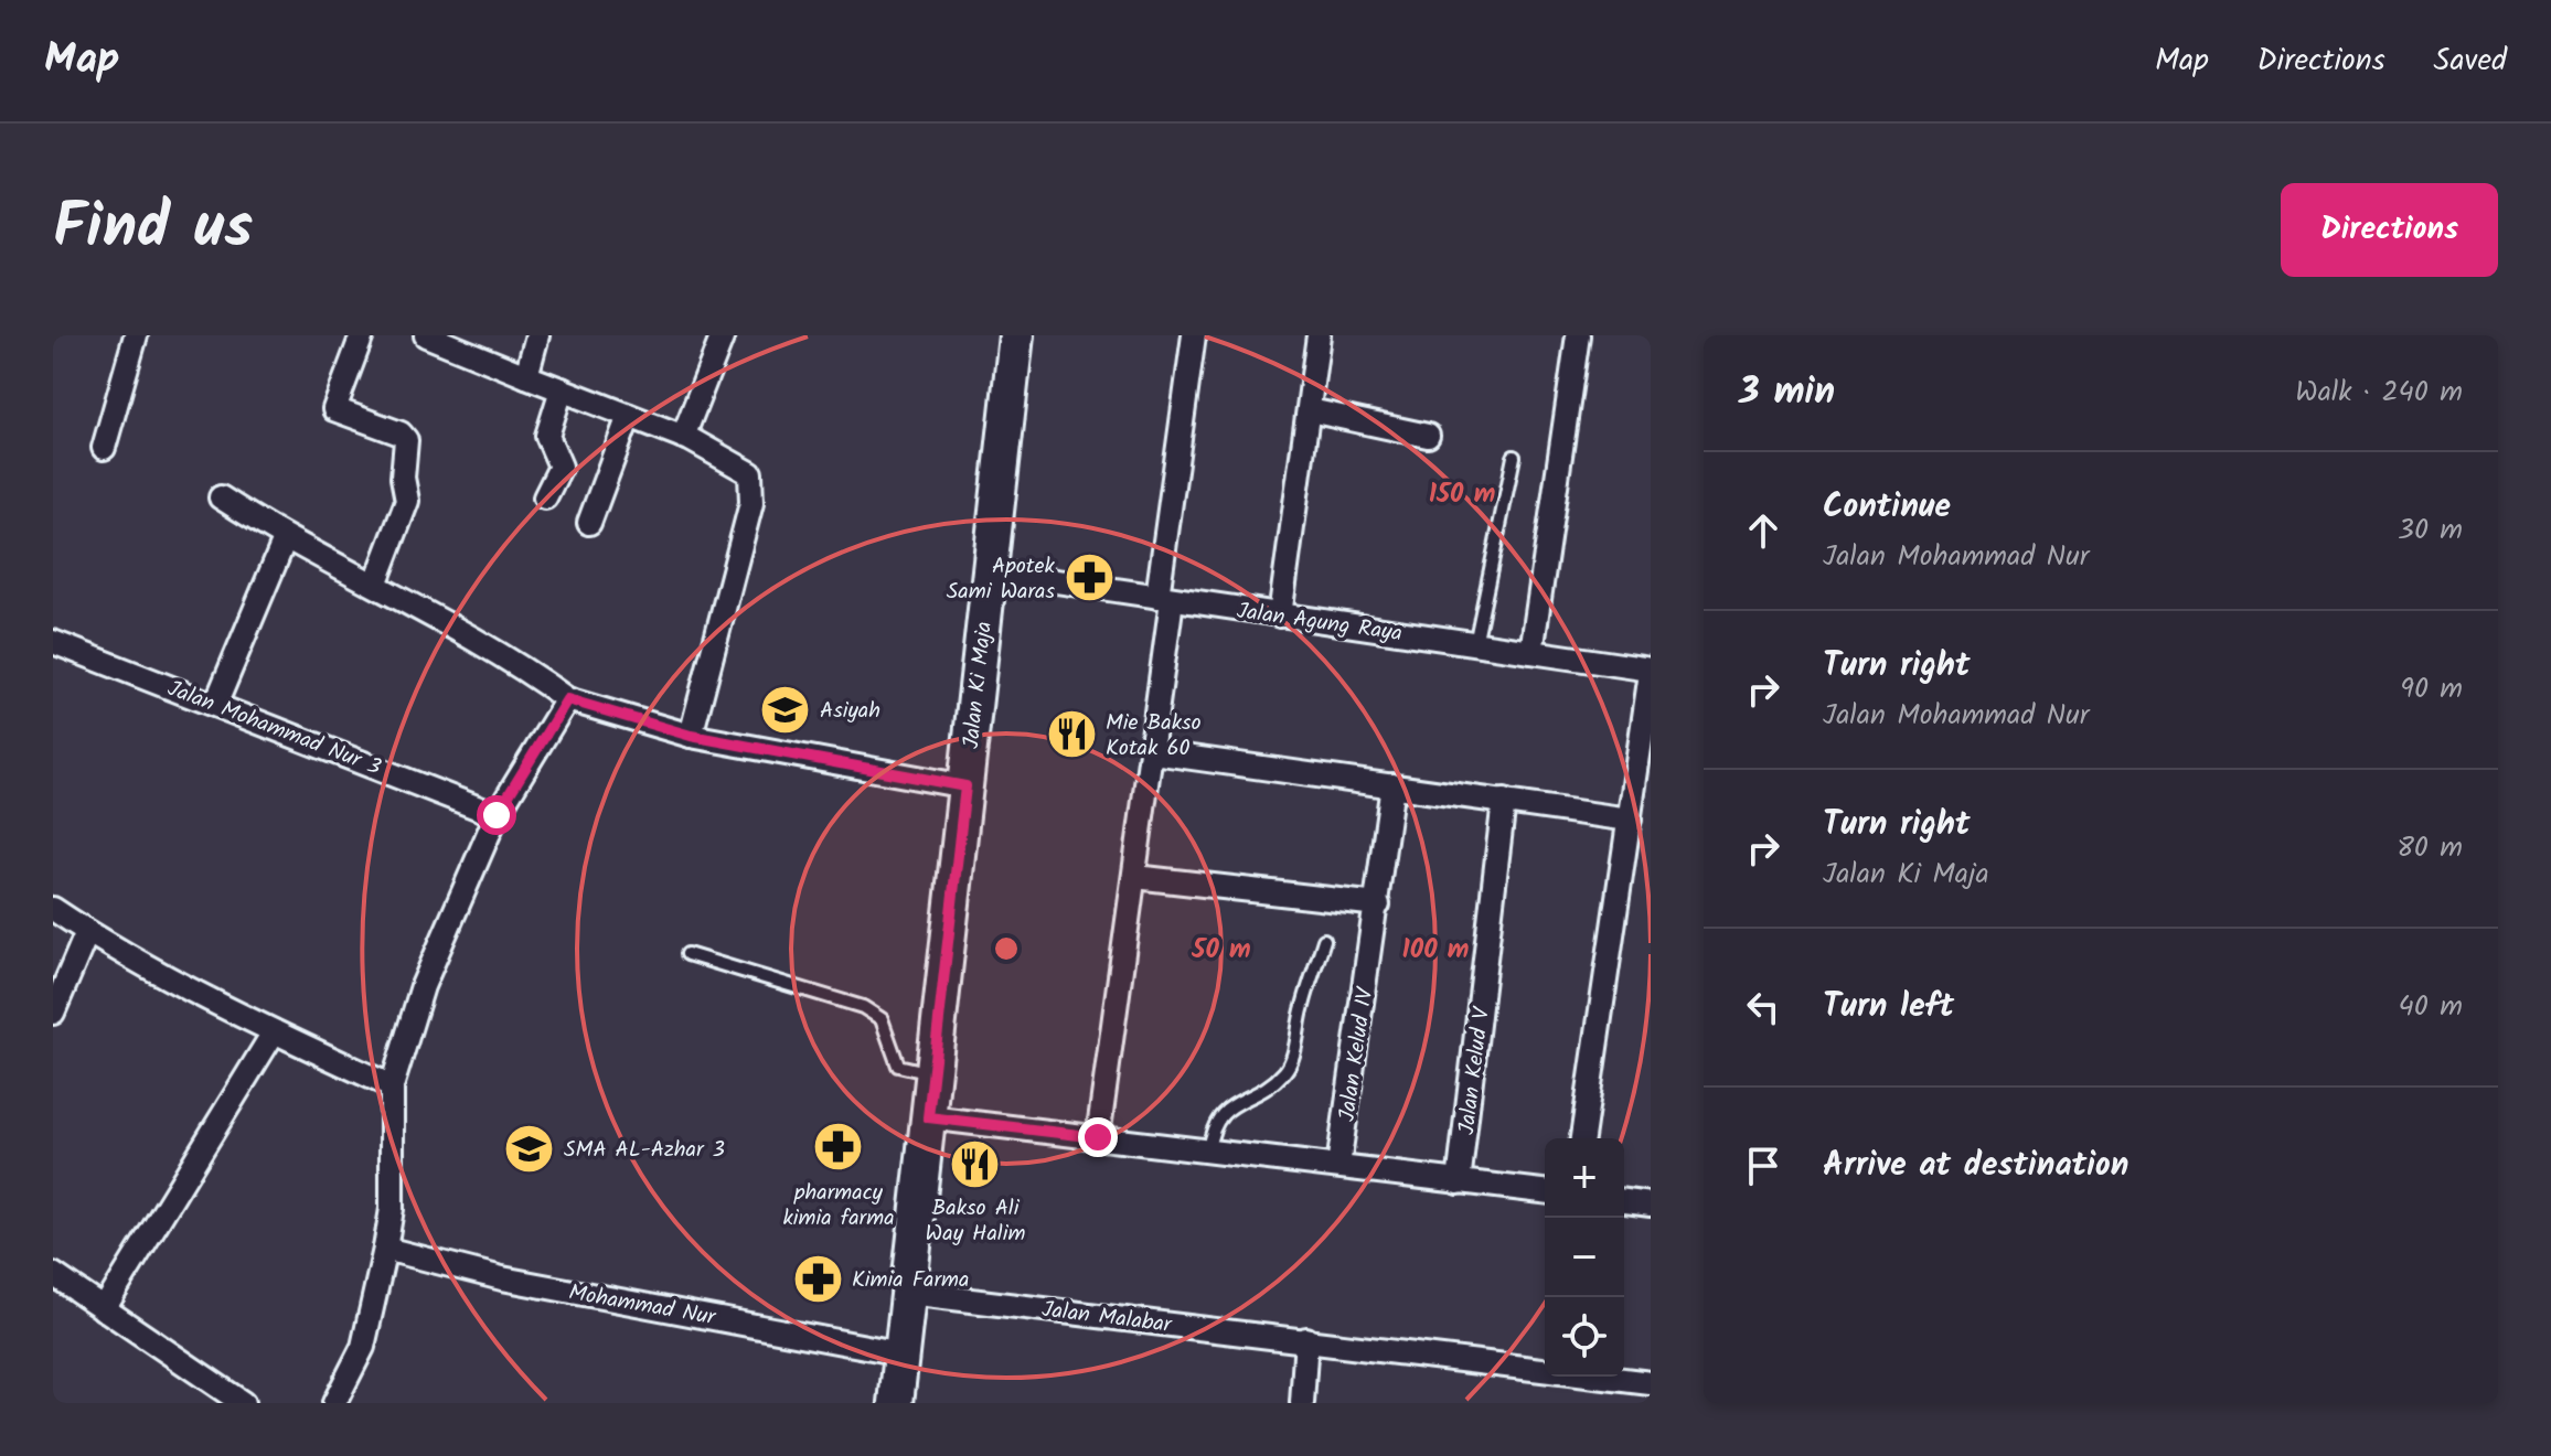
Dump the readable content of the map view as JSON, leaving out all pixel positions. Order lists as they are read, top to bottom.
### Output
{
  "streets": {
    "main road": ["Jalan Ki Maja"],
    "street": [
      "Jalan Agung Raya",
      "Jalan Mohammad Nur 3",
      "Jalan Kelud IV",
      "Jalan Kelud V",
      "Mohammad Nur",
      "Jalan Malabar"
    ]
  },
  "crossings": [
    ["Jalan Agung Raya", "Jalan Ki Maja"],
    ["Jalan Ki Maja", "Mohammad Nur"],
    ["Jalan Ki Maja", "Jalan Malabar"]
  ],
  "places": {
    "pharmacy": ["Apotek Sami Waras", "pharmacy kimia farma", "Kimia Farma"],
    "school or university": ["Asiyah", "SMA AL-Azhar 3"],
    "restaurant": ["Mie Bakso Kotak 60", "Bakso Ali Way Halim"]
  },
  "page": {
    "header": "Map",
    "nav": ["Map", "Directions", "Saved"],
    "title": "Find us",
    "buttons": "Directions",
    "heading": ["3 min", "Walk · 240 m"],
    "list": [
      ["Continue", "Jalan Mohammad Nur", "30 m"],
      ["Turn right", "Jalan Mohammad Nur", "90 m"],
      ["Turn right", "Jalan Ki Maja", "80 m"],
      ["Turn left", "40 m"],
      "Arrive at destination"
    ],
    "map_buttons": ["+", "−"]
  },
  "rings": ["150 m", "50 m", "100 m"]
}
